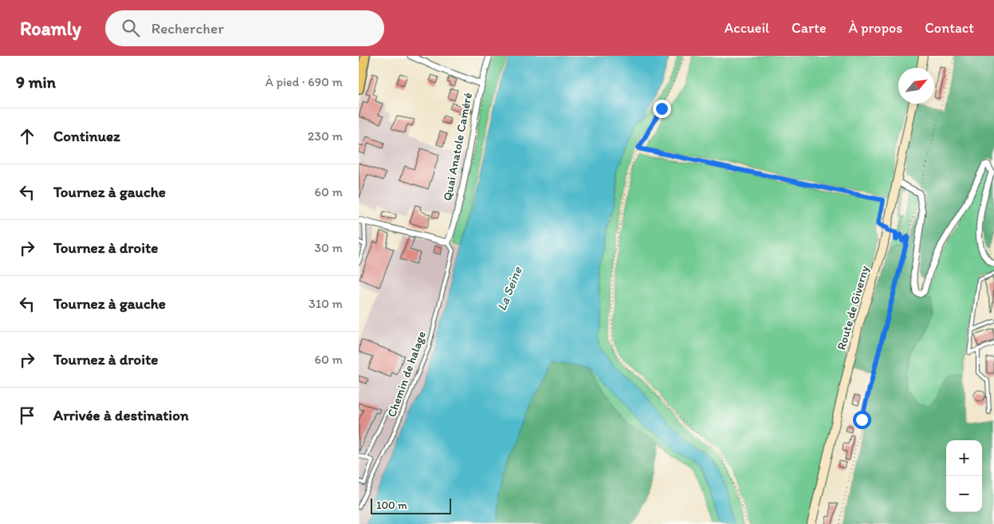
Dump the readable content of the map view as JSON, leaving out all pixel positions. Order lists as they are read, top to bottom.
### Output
{
  "streets": {
    "main road": ["Route de Giverny"],
    "street": ["Quai Anatole Caméré"],
    "lane": ["Chemin de halage"]
  },
  "crossings": [
    ["Quai Anatole Caméré", "Chemin de halage"]
  ],
  "water": ["La Seine"],
  "scale_bar": "100 m",
  "north": "top right",
  "page": {
    "header": "Roamly",
    "search": "Rechercher",
    "nav": [
      "Accueil",
      "Carte",
      "À propos",
      "Contact"
    ],
    "heading": ["9 min", "À pied · 690 m"],
    "list": [
      ["Continuez", "230 m"],
      ["Tournez à gauche", "60 m"],
      ["Tournez à droite", "30 m"],
      ["Tournez à gauche", "310 m"],
      ["Tournez à droite", "60 m"],
      "Arrivée à destination"
    ],
    "map_buttons": ["+", "−"],
    "scale": "100 m"
  }
}
